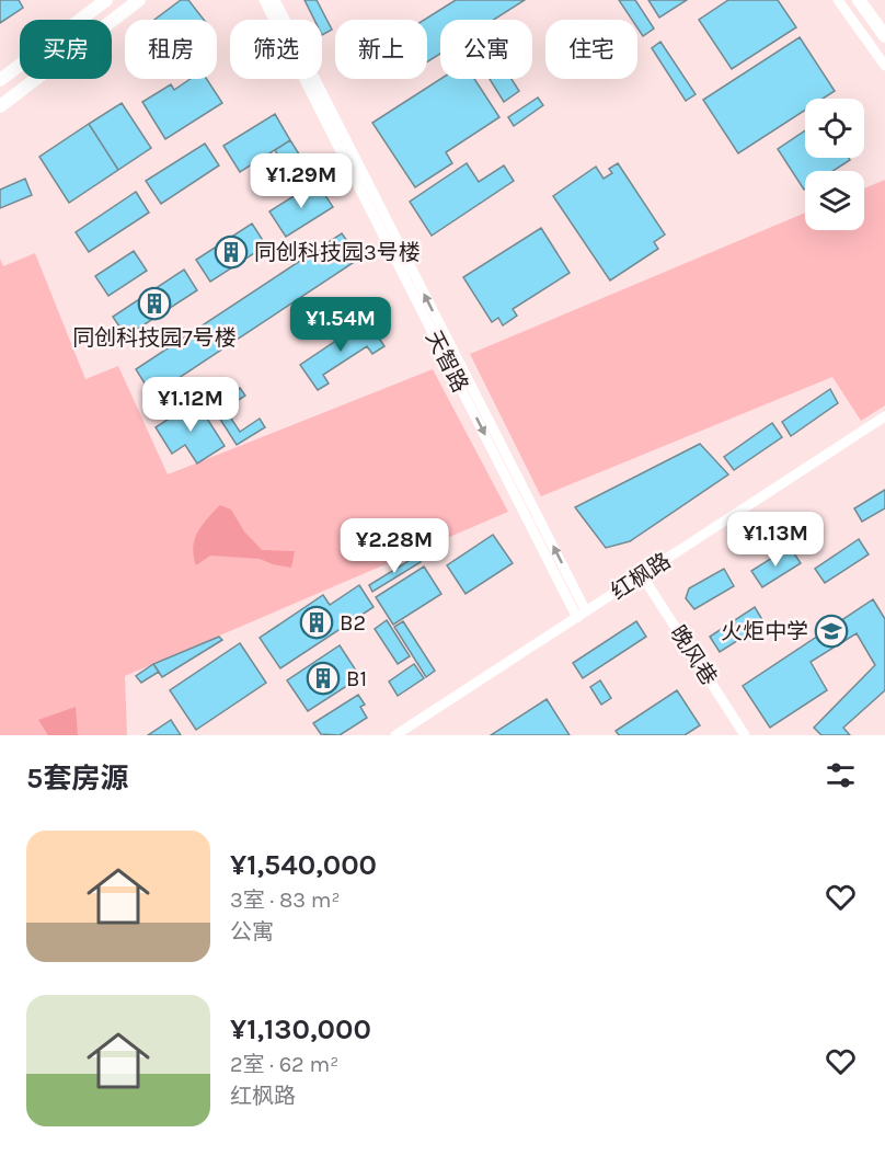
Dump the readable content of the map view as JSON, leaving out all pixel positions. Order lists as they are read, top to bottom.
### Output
{
  "streets": {
    "street": ["天智路", "红枫路", "晚风巷"]
  },
  "crossings": [
    ["天智路", "红枫路"],
    ["红枫路", "晚风巷"]
  ],
  "places": {
    "building": [
      "同创科技园3号楼",
      "同创科技园7号楼",
      "B2",
      "B1"
    ],
    "school or university": ["火炬中学"]
  },
  "page": {
    "chip": [
      "买房",
      "租房",
      "筛选",
      "新上",
      "公寓",
      "住宅"
    ],
    "price": [
      "¥1.29M",
      "¥1.54M",
      "¥1.12M",
      "¥1.13M",
      "¥2.28M"
    ],
    "heading": "5套房源",
    "list": [
      {
        "name": "¥1,540,000",
        "note": "3室 · 83 m² · 公寓"
      },
      {
        "name": "¥1,130,000",
        "note": "2室 · 62 m² · 红枫路"
      }
    ]
  }
}
